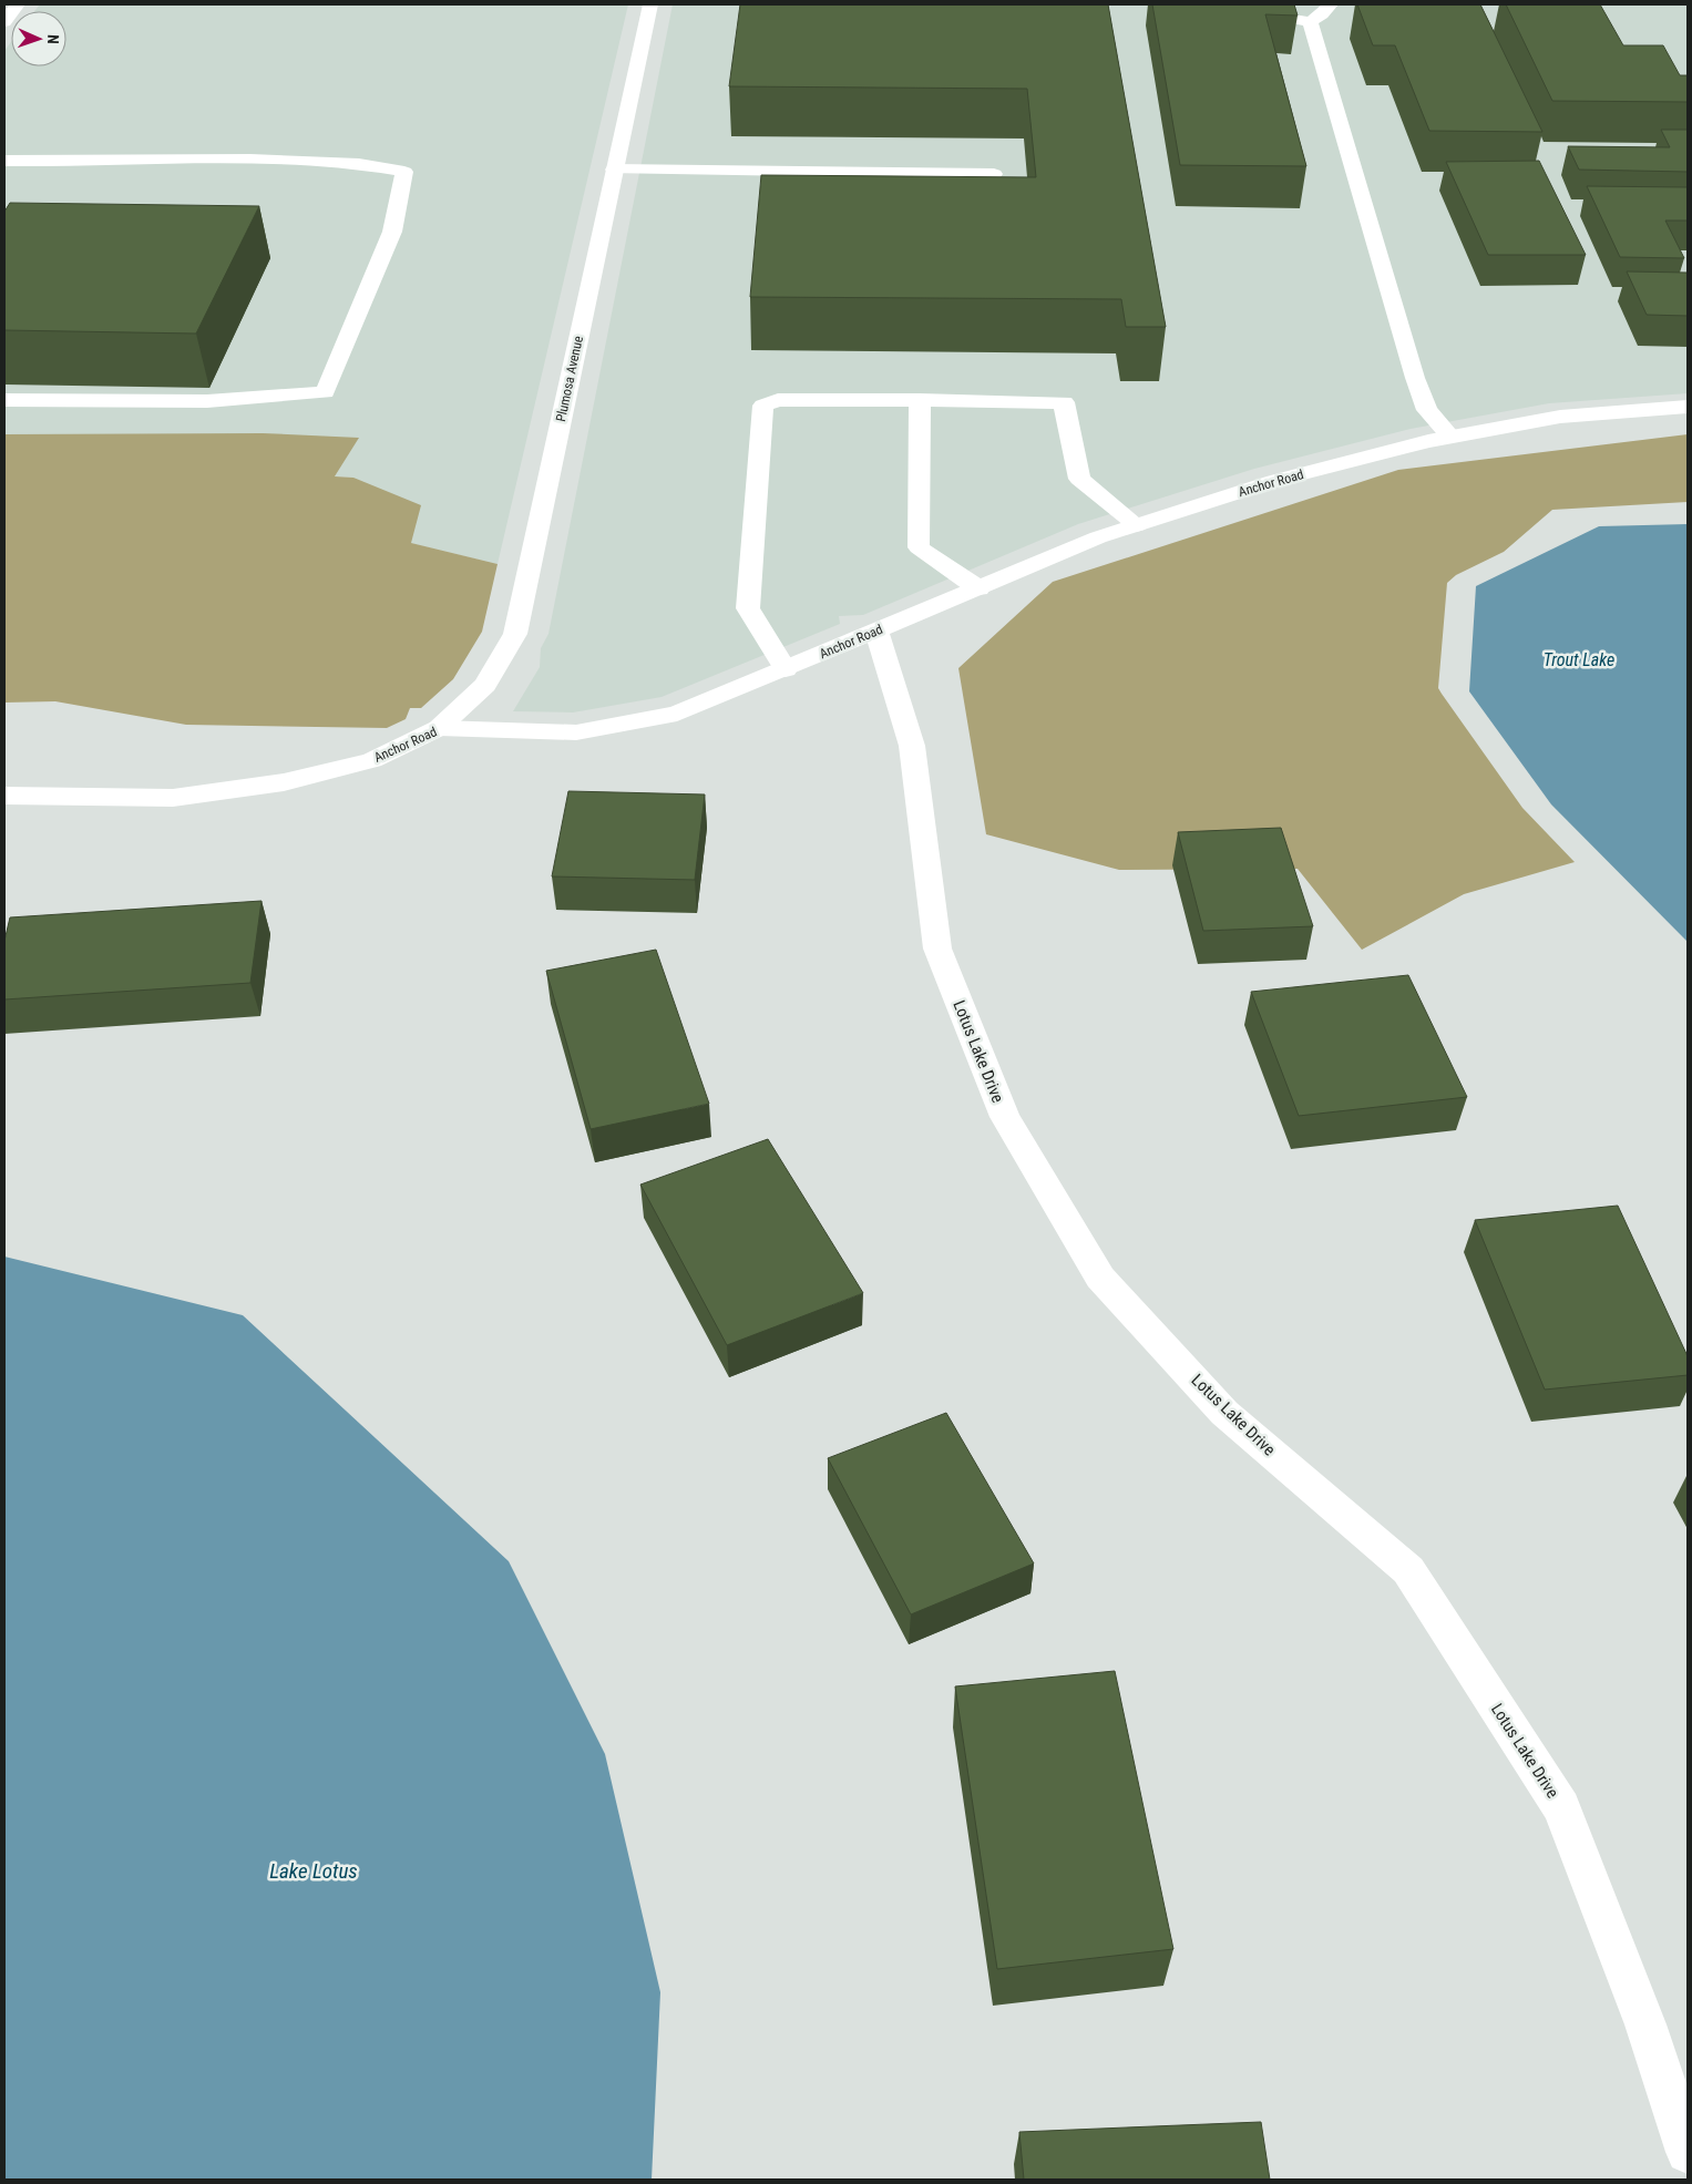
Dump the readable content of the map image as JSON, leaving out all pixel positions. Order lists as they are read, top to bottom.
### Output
{
  "streets": {
    "street": ["Plumosa Avenue", "Anchor Road", "Lotus Lake Drive"]
  },
  "crossings": [
    ["Plumosa Avenue", "Anchor Road"],
    ["Anchor Road", "Lotus Lake Drive"]
  ],
  "water": ["Trout Lake", "Lake Lotus"],
  "north": "right"
}
